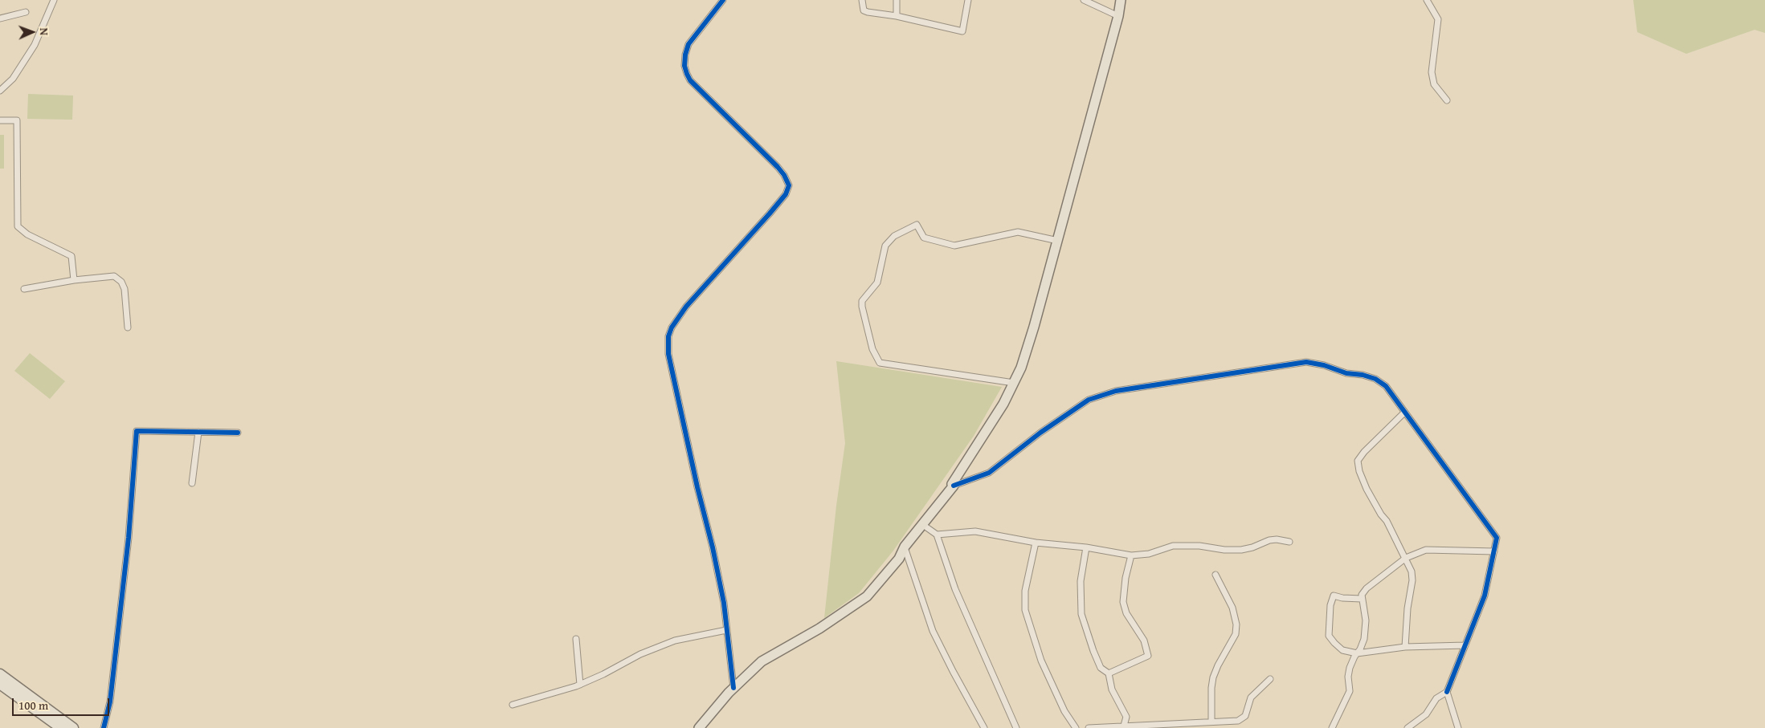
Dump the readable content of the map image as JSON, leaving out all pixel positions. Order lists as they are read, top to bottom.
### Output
{
  "scale_bar": "100 m",
  "north": "right"
}
